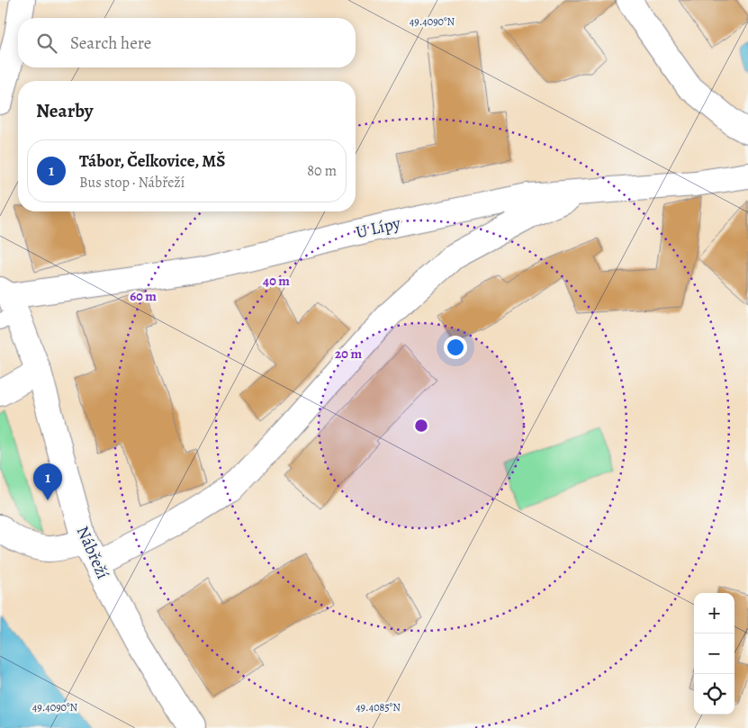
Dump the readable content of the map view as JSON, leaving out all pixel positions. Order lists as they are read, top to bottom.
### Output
{
  "streets": {
    "street": ["U Lípy", "Nábřeží"]
  },
  "crossings": [
    ["U Lípy", "Nábřeží"]
  ],
  "page": {
    "search": "Search here",
    "heading": "Nearby",
    "list": [
      {
        "mark": "1",
        "name": "Tábor, Čelkovice, MŠ",
        "note": "Bus stop · Nábřeží",
        "value": "80 m"
      }
    ],
    "pins": "1",
    "map_buttons": ["+", "−"]
  },
  "coordinates": ["49.4090°N", "49.4085°N"],
  "rings": ["40 m", "60 m", "20 m"]
}
